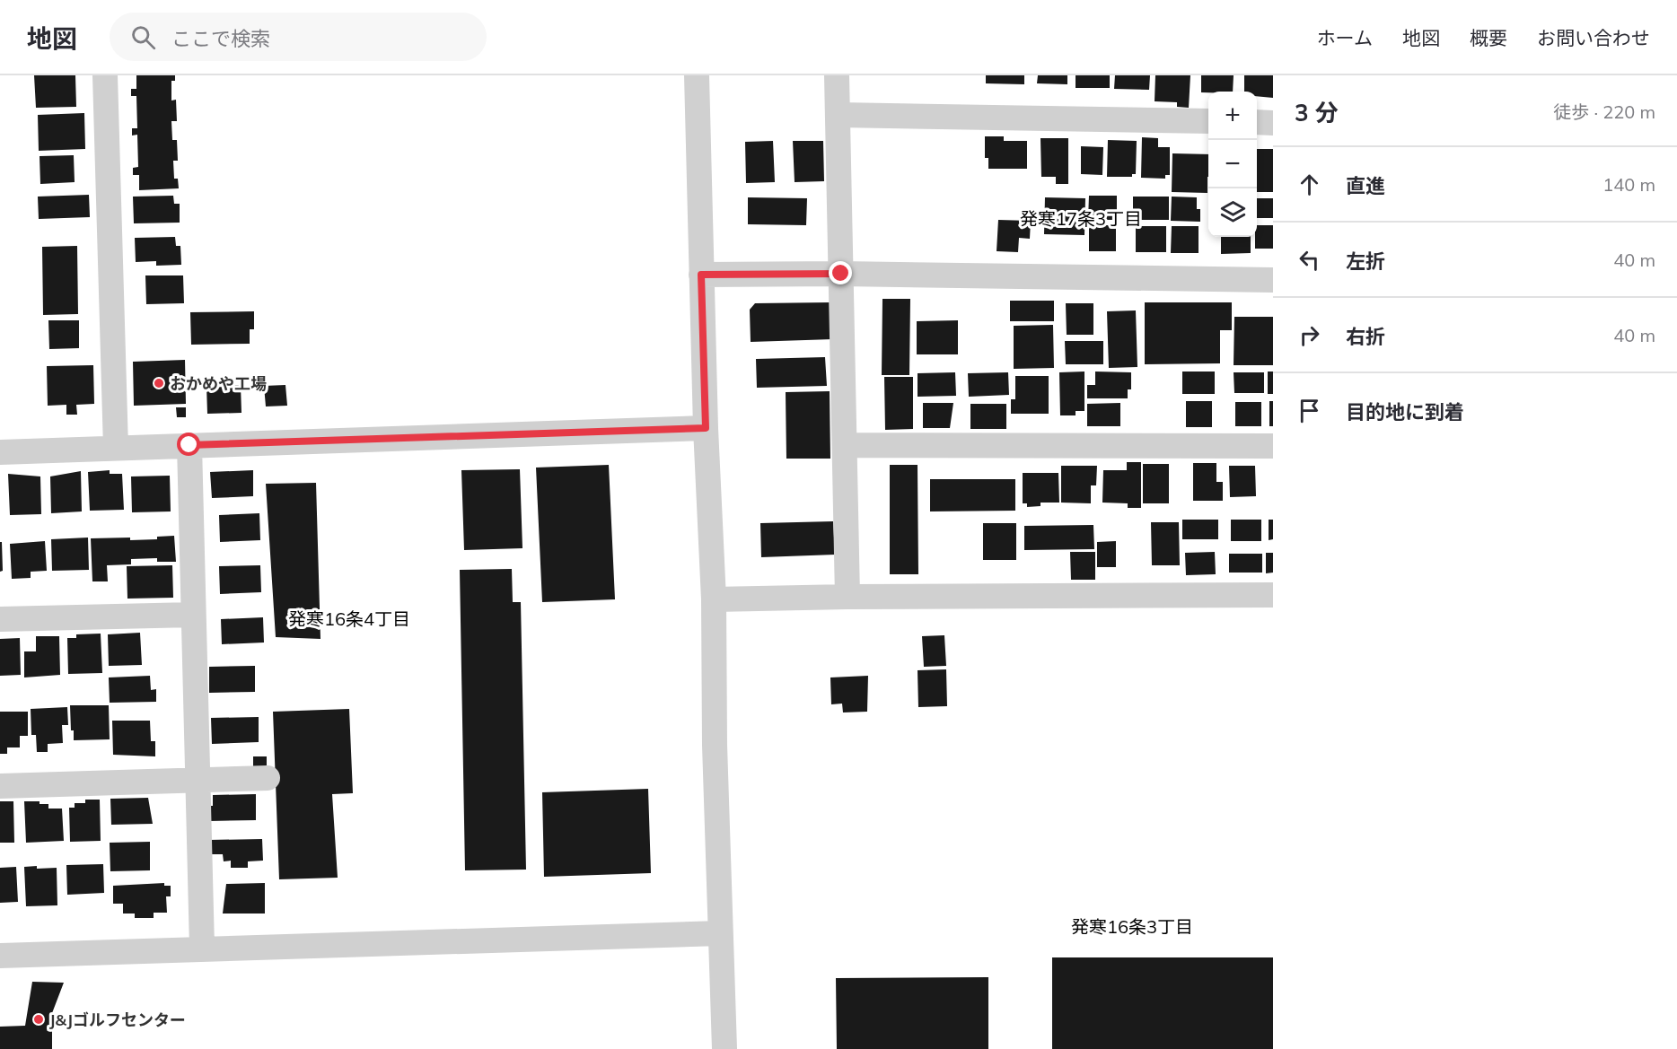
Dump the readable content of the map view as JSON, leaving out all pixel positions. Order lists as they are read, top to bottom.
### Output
{
  "districts": ["発寒17条3丁目", "発寒16条4丁目", "発寒16条3丁目"],
  "places": ["おかめや工場", "J&Jゴルフセンター"],
  "page": {
    "header": "地図",
    "search": "ここで検索",
    "nav": [
      "ホーム",
      "地図",
      "概要",
      "お問い合わせ"
    ],
    "heading": ["3 分", "徒歩 · 220 m"],
    "map_buttons": ["+", "−"],
    "list": [
      ["直進", "140 m"],
      ["左折", "40 m"],
      ["右折", "40 m"],
      "目的地に到着"
    ]
  }
}
